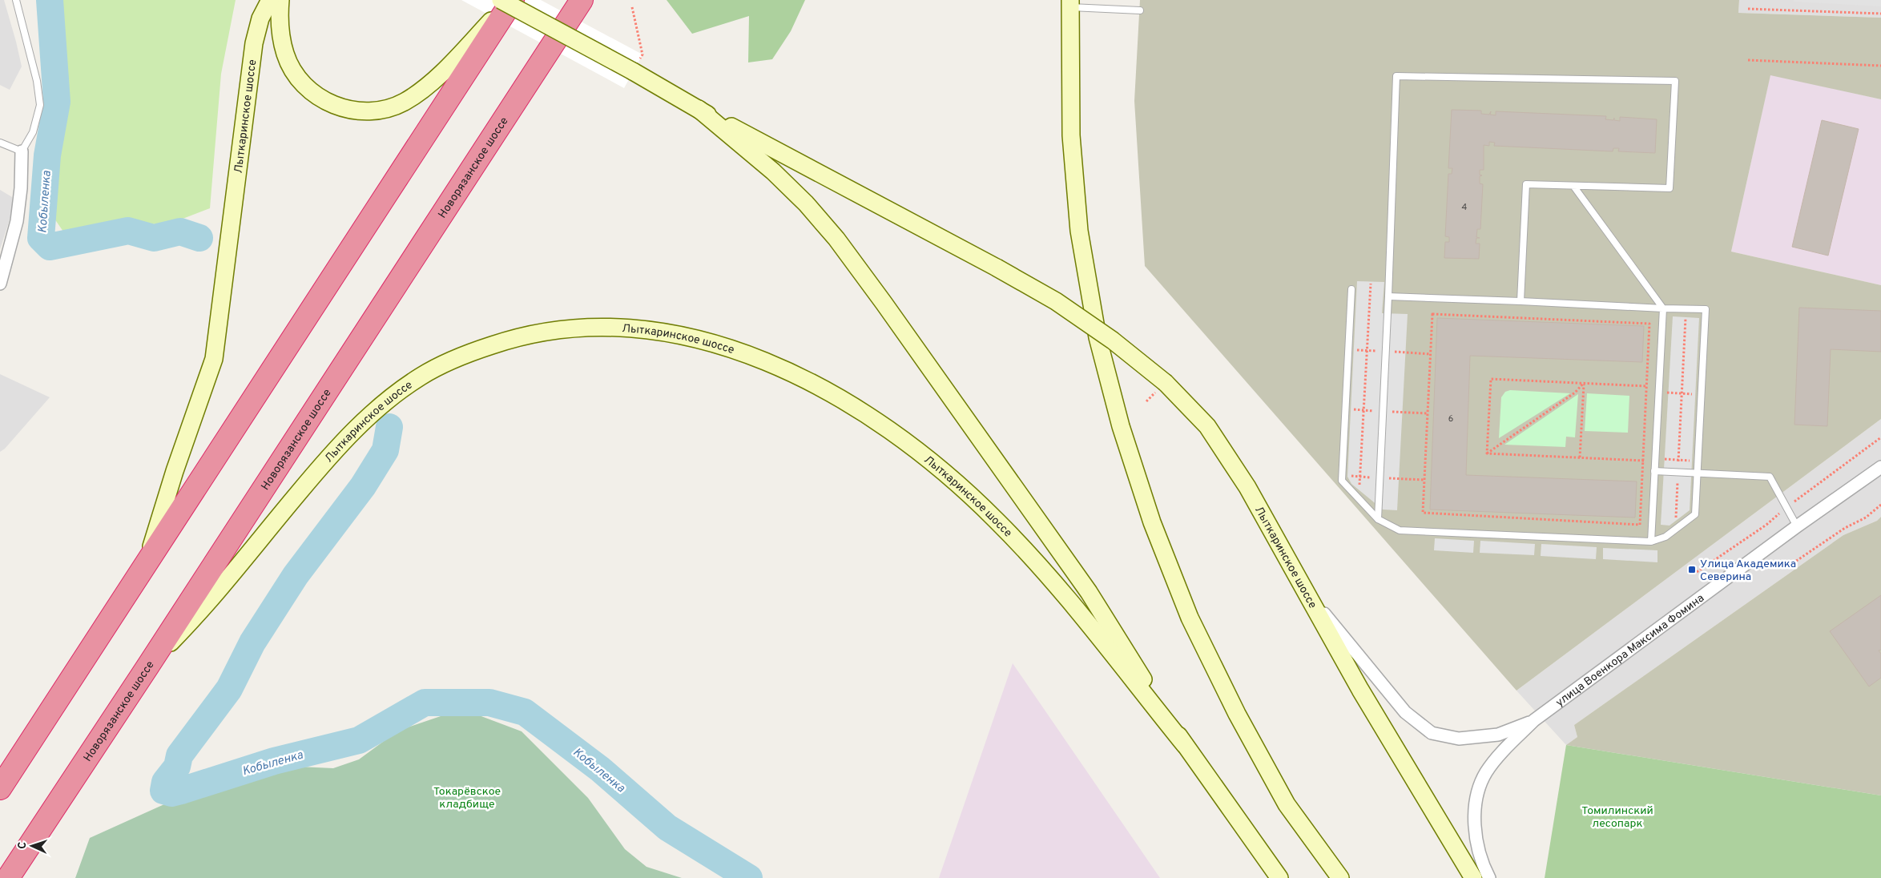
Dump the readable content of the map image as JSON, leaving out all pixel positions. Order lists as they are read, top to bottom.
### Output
{
  "streets": {
    "highway": ["Новорязанское шоссе"],
    "main road": ["Лыткаринское шоссе"],
    "street": ["улица Военкора Максима Фомина"]
  },
  "crossings": [
    ["Лыткаринское шоссе", "Новорязанское шоссе"],
    ["Лыткаринское шоссе", "улица Военкора Максима Фомина"]
  ],
  "water": ["Кобыленка"],
  "parks": ["Токарёвское кладбище", "Томилинский лесопарк"],
  "places": {
    "transit": ["Улица Академика Северина"]
  },
  "house_numbers": ["4", "6"],
  "north": "left"
}
